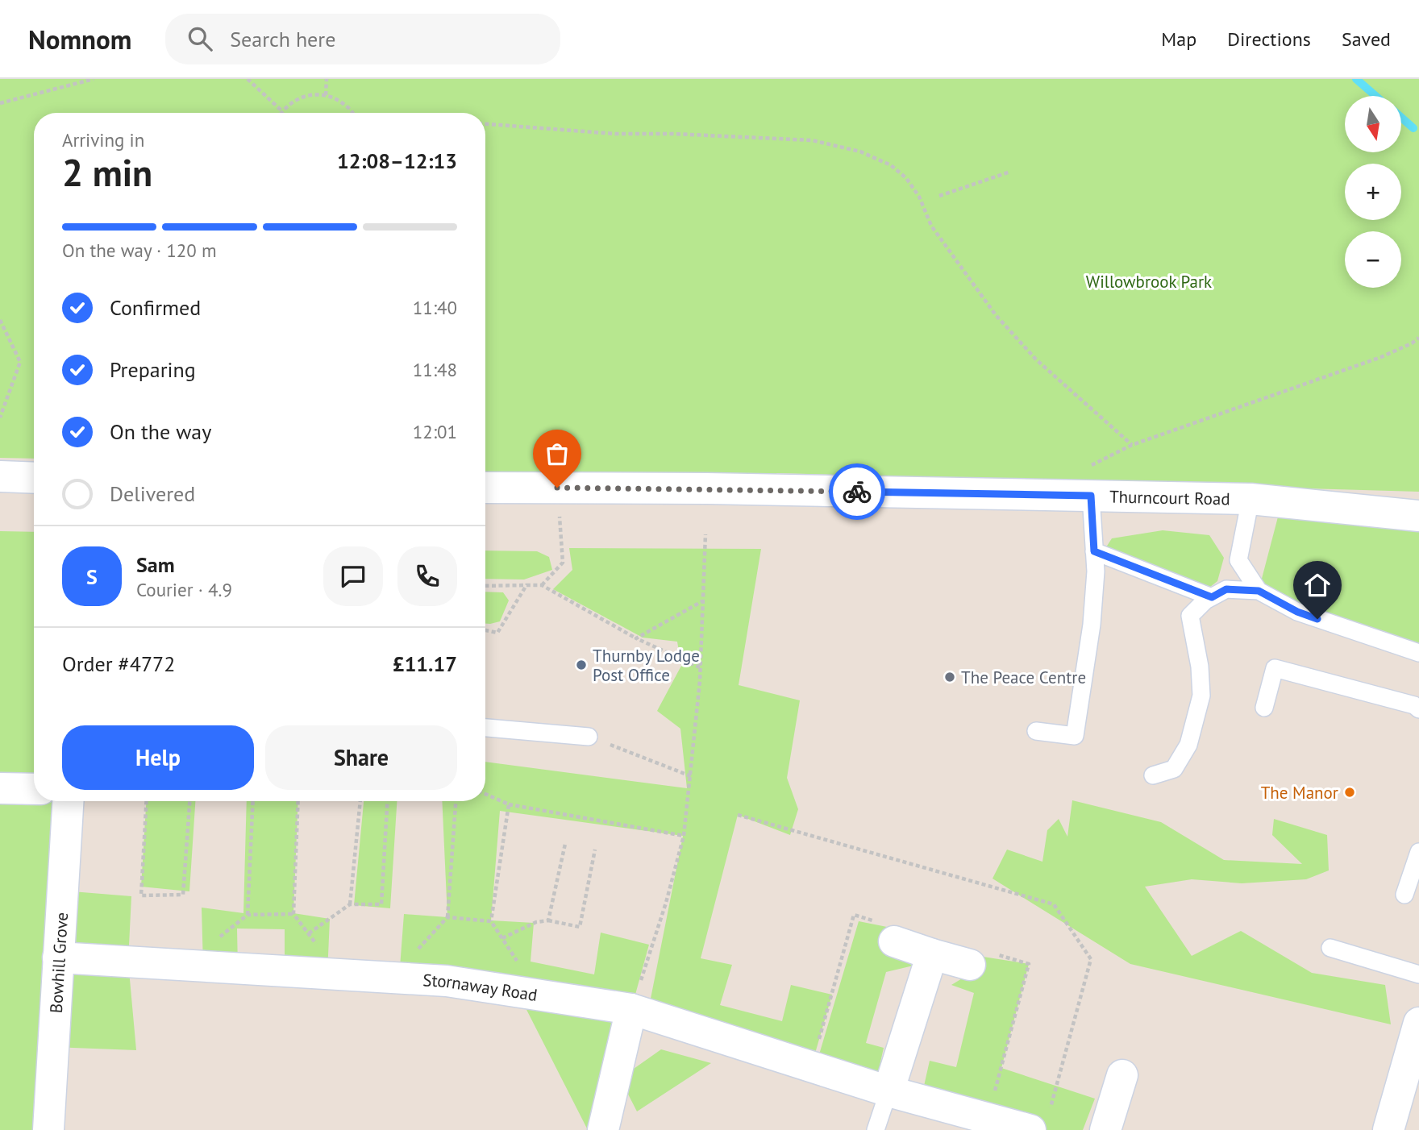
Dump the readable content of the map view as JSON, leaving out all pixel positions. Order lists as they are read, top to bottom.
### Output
{
  "streets": {
    "street": ["Thurncourt Road", "Bowhill Grove", "Stornaway Road"]
  },
  "crossings": [
    ["Bowhill Grove", "Stornaway Road"]
  ],
  "parks": ["Willowbrook Park"],
  "places": ["Thurnby Lodge Post Office", "The Peace Centre", "The Manor"],
  "north": "bottom",
  "page": {
    "header": "Nomnom",
    "search": "Search here",
    "nav": ["Map", "Directions", "Saved"],
    "map_buttons": ["+", "−"],
    "heading": ["2 min", "Arriving in", "12:08–12:13"],
    "panel": [
      "Sam",
      "Courier · 4.9",
      "Order #4772",
      "£11.17"
    ],
    "bar": "On the way · 120 m",
    "list": [
      ["Confirmed", "11:40"],
      ["Preparing", "11:48"],
      ["On the way", "12:01"],
      "Delivered"
    ],
    "round": "S",
    "buttons": ["Help", "Share"]
  }
}
